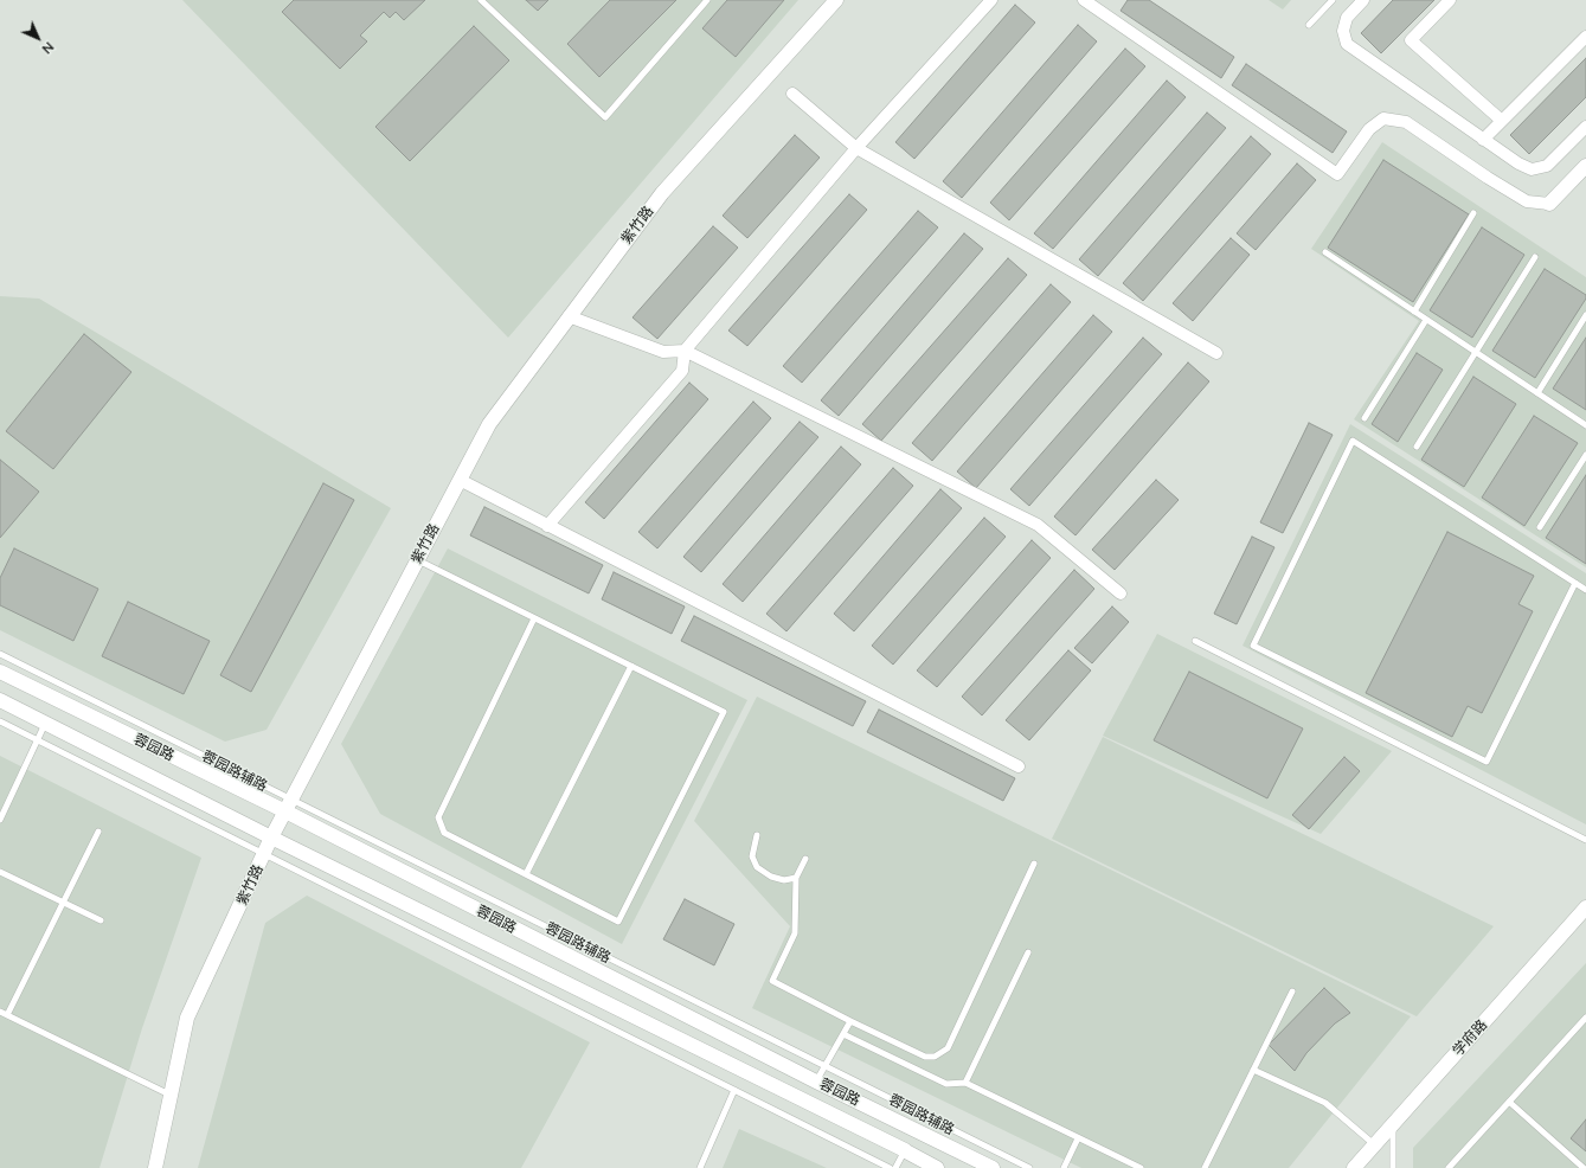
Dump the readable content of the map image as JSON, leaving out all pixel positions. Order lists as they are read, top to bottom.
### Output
{
  "streets": {
    "street": ["紫竹路", "蓉园路", "学府路"],
    "lane": ["蓉园路辅路"]
  },
  "crossings": [
    ["紫竹路", "蓉园路"],
    ["紫竹路", "蓉园路辅路"],
    ["蓉园路", "蓉园路辅路"]
  ],
  "north": "bottom right"
}
